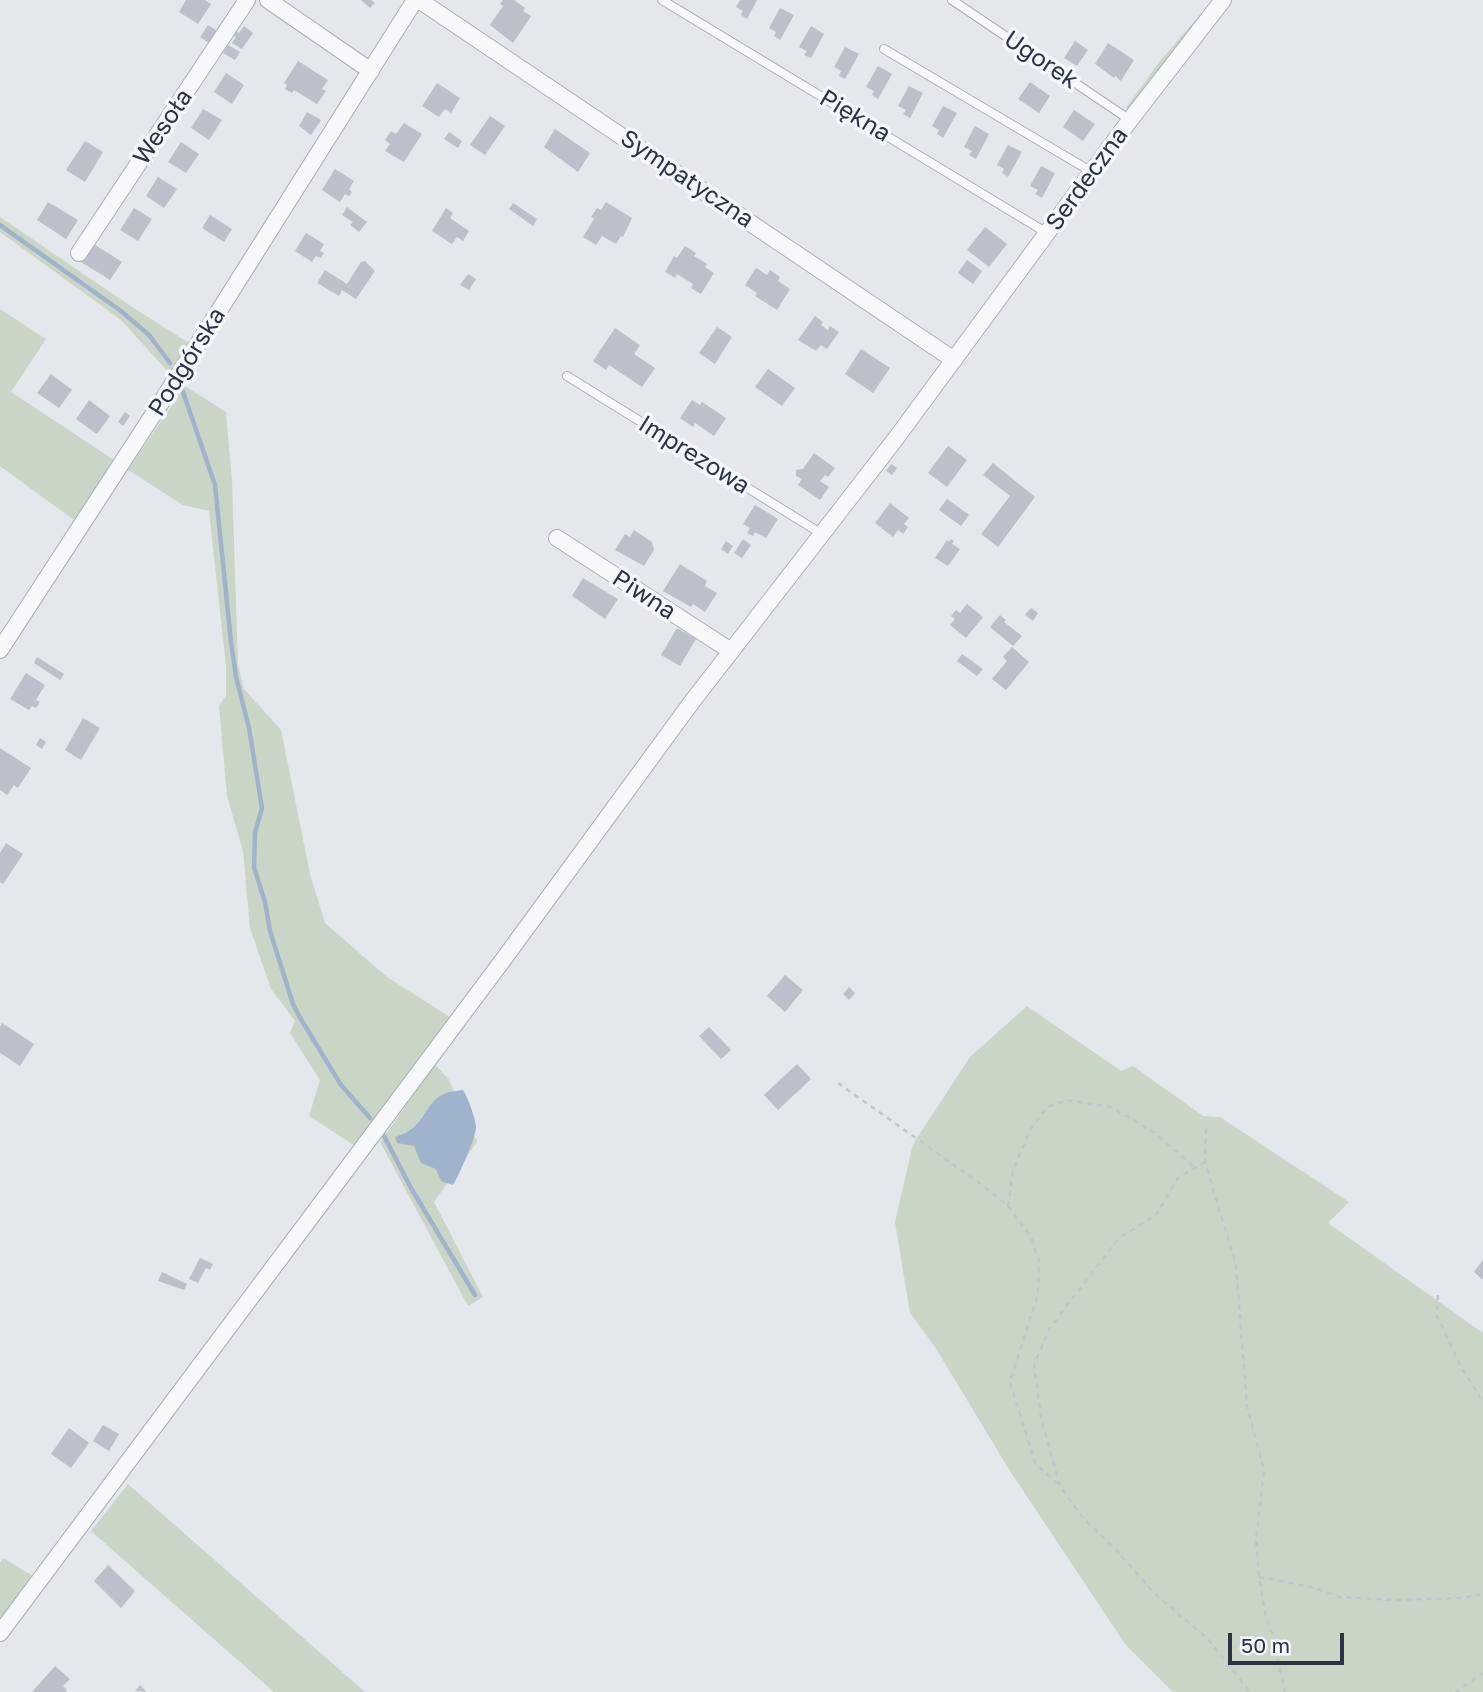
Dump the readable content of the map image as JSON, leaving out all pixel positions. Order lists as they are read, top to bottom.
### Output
{
  "streets": {
    "street": [
      "Wesoła",
      "Sympatyczna",
      "Serdeczna",
      "Podgórska",
      "Piwna"
    ],
    "lane": ["Ugorek", "Piękna", "Imprezowa"]
  },
  "crossings": [
    ["Ugorek", "Serdeczna"],
    ["Piękna", "Serdeczna"],
    ["Sympatyczna", "Serdeczna"],
    ["Sympatyczna", "Podgórska"],
    ["Serdeczna", "Imprezowa"],
    ["Serdeczna", "Piwna"]
  ],
  "scale_bar": "50 m"
}
